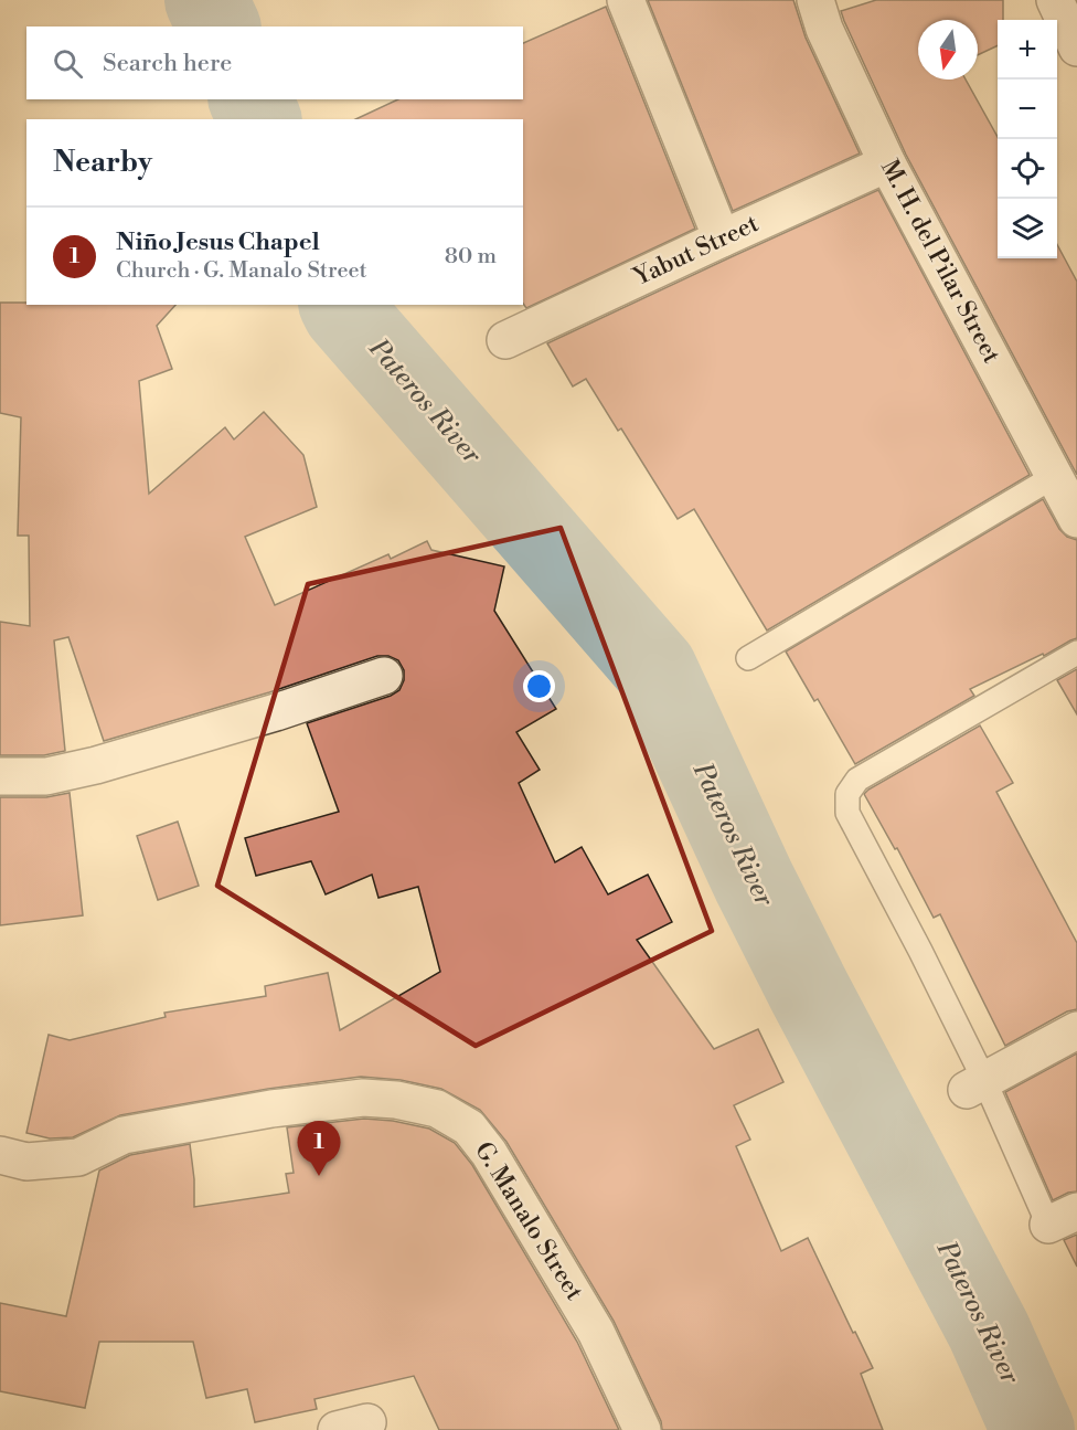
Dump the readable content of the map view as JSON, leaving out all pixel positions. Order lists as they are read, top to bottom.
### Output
{
  "streets": {
    "street": ["Yabut Street", "M. H. del Pilar Street", "G. Manalo Street"]
  },
  "crossings": [
    ["Yabut Street", "M. H. del Pilar Street"]
  ],
  "water": ["Pateros River"],
  "north": "bottom",
  "page": {
    "map_buttons": ["+", "−"],
    "search": "Search here",
    "heading": "Nearby",
    "list": [
      {
        "mark": "1",
        "name": "Niño Jesus Chapel",
        "note": "Church · G. Manalo Street",
        "value": "80 m"
      }
    ],
    "pins": "1"
  }
}
